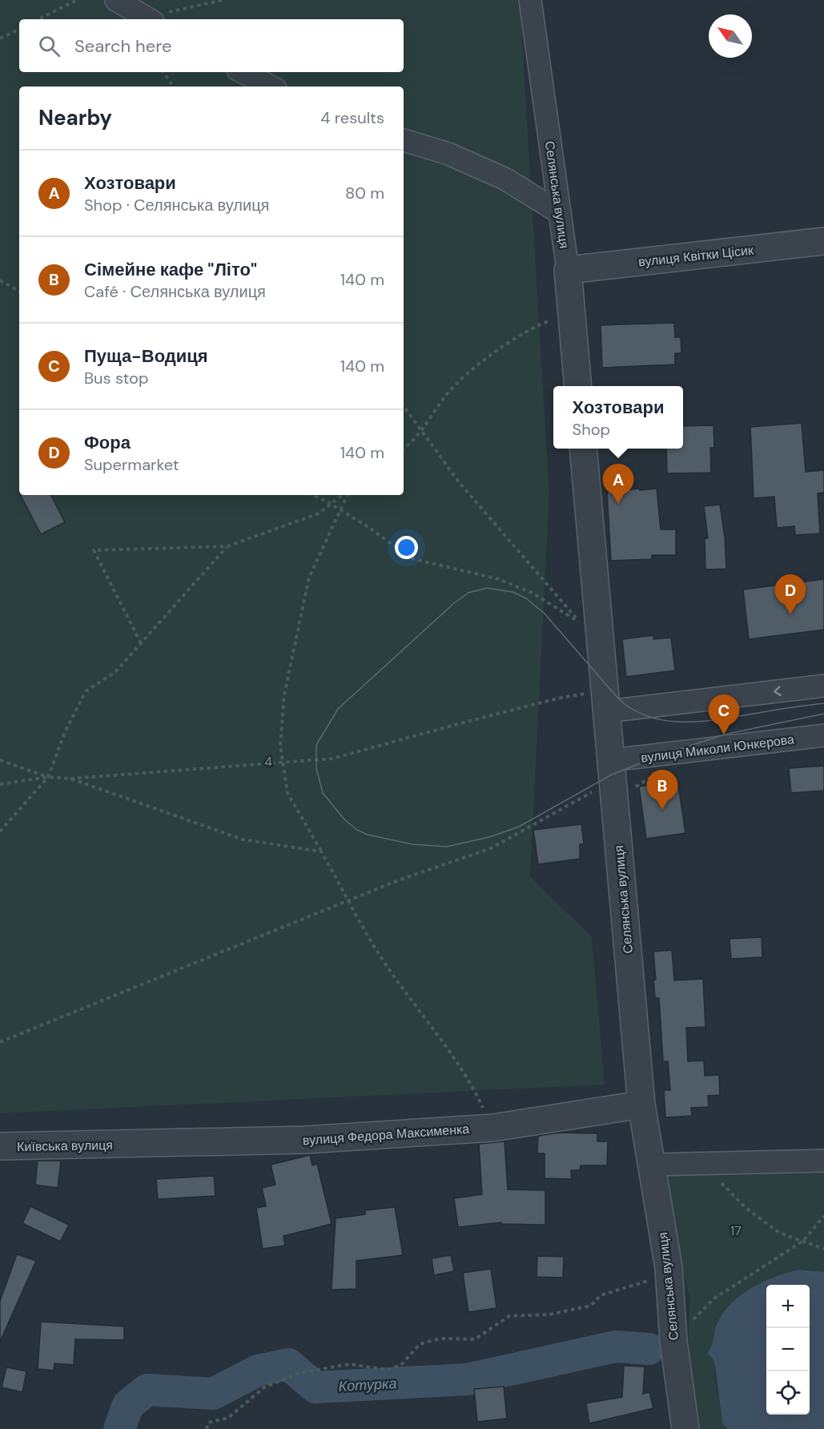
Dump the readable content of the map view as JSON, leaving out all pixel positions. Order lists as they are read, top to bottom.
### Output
{
  "streets": {
    "street": [
      "Селянська вулиця",
      "вулиця Квітки Цісик",
      "вулиця Миколи Юнкерова",
      "вулиця Федора Максименка",
      "Київська вулиця"
    ]
  },
  "crossings": [
    ["Селянська вулиця", "вулиця Квітки Цісик"],
    ["Селянська вулиця", "вулиця Миколи Юнкерова"],
    ["Селянська вулиця", "вулиця Федора Максименка"],
    ["вулиця Федора Максименка", "Київська вулиця"]
  ],
  "water": ["Котурка"],
  "parks": ["4", "17"],
  "north": "top left",
  "page": {
    "search": "Search here",
    "heading": ["Nearby", "4 results"],
    "list": [
      {
        "mark": "A",
        "name": "Хозтовари",
        "note": "Shop · Селянська вулиця",
        "value": "80 m"
      },
      {
        "mark": "B",
        "name": "Сімейне кафе \"Літо\"",
        "note": "Café · Селянська вулиця",
        "value": "140 m"
      },
      {
        "mark": "C",
        "name": "Пуща-Водиця",
        "note": "Bus stop",
        "value": "140 m"
      },
      {
        "mark": "D",
        "name": "Фора",
        "note": "Supermarket",
        "value": "140 m"
      }
    ],
    "popup": ["Хозтовари", "Shop"],
    "pins": [
      "A",
      "D",
      "C",
      "B"
    ],
    "map_buttons": ["+", "−"]
  }
}
